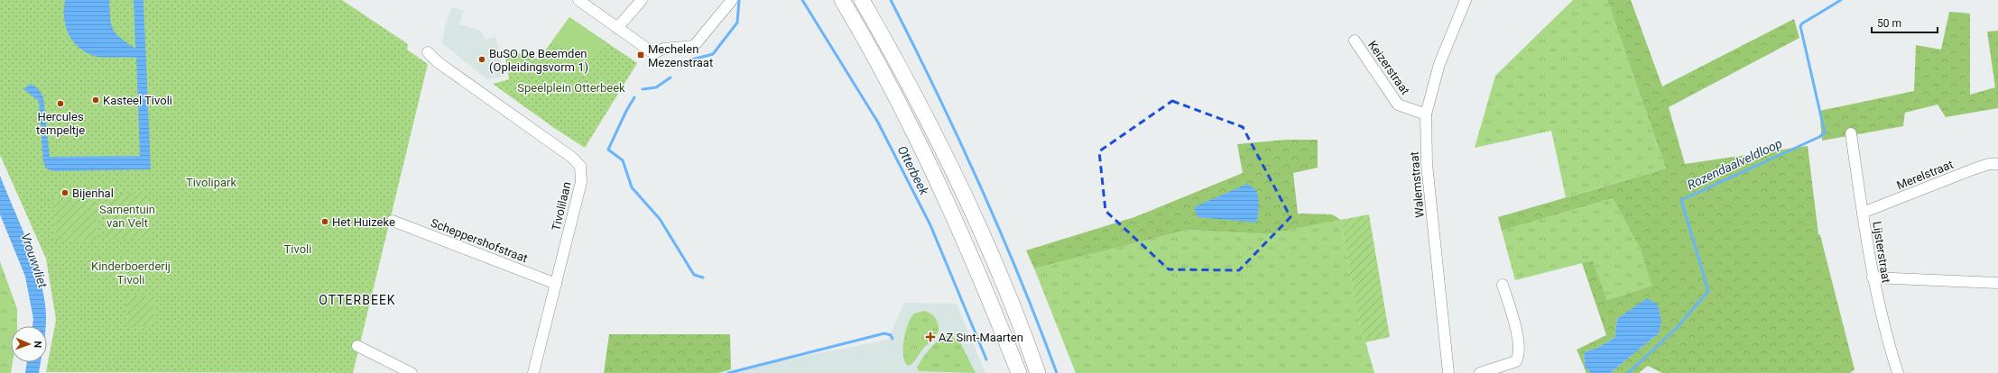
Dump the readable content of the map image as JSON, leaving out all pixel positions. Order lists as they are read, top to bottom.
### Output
{
  "streets": {
    "street": [
      "Keizerstraat",
      "Merelstraat",
      "Walemstraat",
      "Tivolilaan",
      "Scheppershofstraat",
      "Lijsterstraat"
    ]
  },
  "crossings": [
    ["Keizerstraat", "Walemstraat"],
    ["Merelstraat", "Lijsterstraat"],
    ["Tivolilaan", "Scheppershofstraat"]
  ],
  "districts": ["OTTERBEEK"],
  "water": ["Rozendaalveldloop", "Otterbeek", "Vrouwvliet"],
  "parks": [
    "Speelplein Otterbeek",
    "Tivolipark",
    "Samentuin van Velt",
    "Tivoli",
    "Kinderboerderij Tivoli"
  ],
  "places": {
    "transit": ["Mechelen Mezenstraat"],
    "other": [
      "BuSO De Beemden (Opleidingsvorm 1)",
      "Kasteel Tivoli",
      "Hercules tempeltje",
      "Bijenhal",
      "Het Huizeke"
    ],
    "health": ["AZ Sint-Maarten"]
  },
  "scale_bar": "50 m",
  "north": "right"
}
